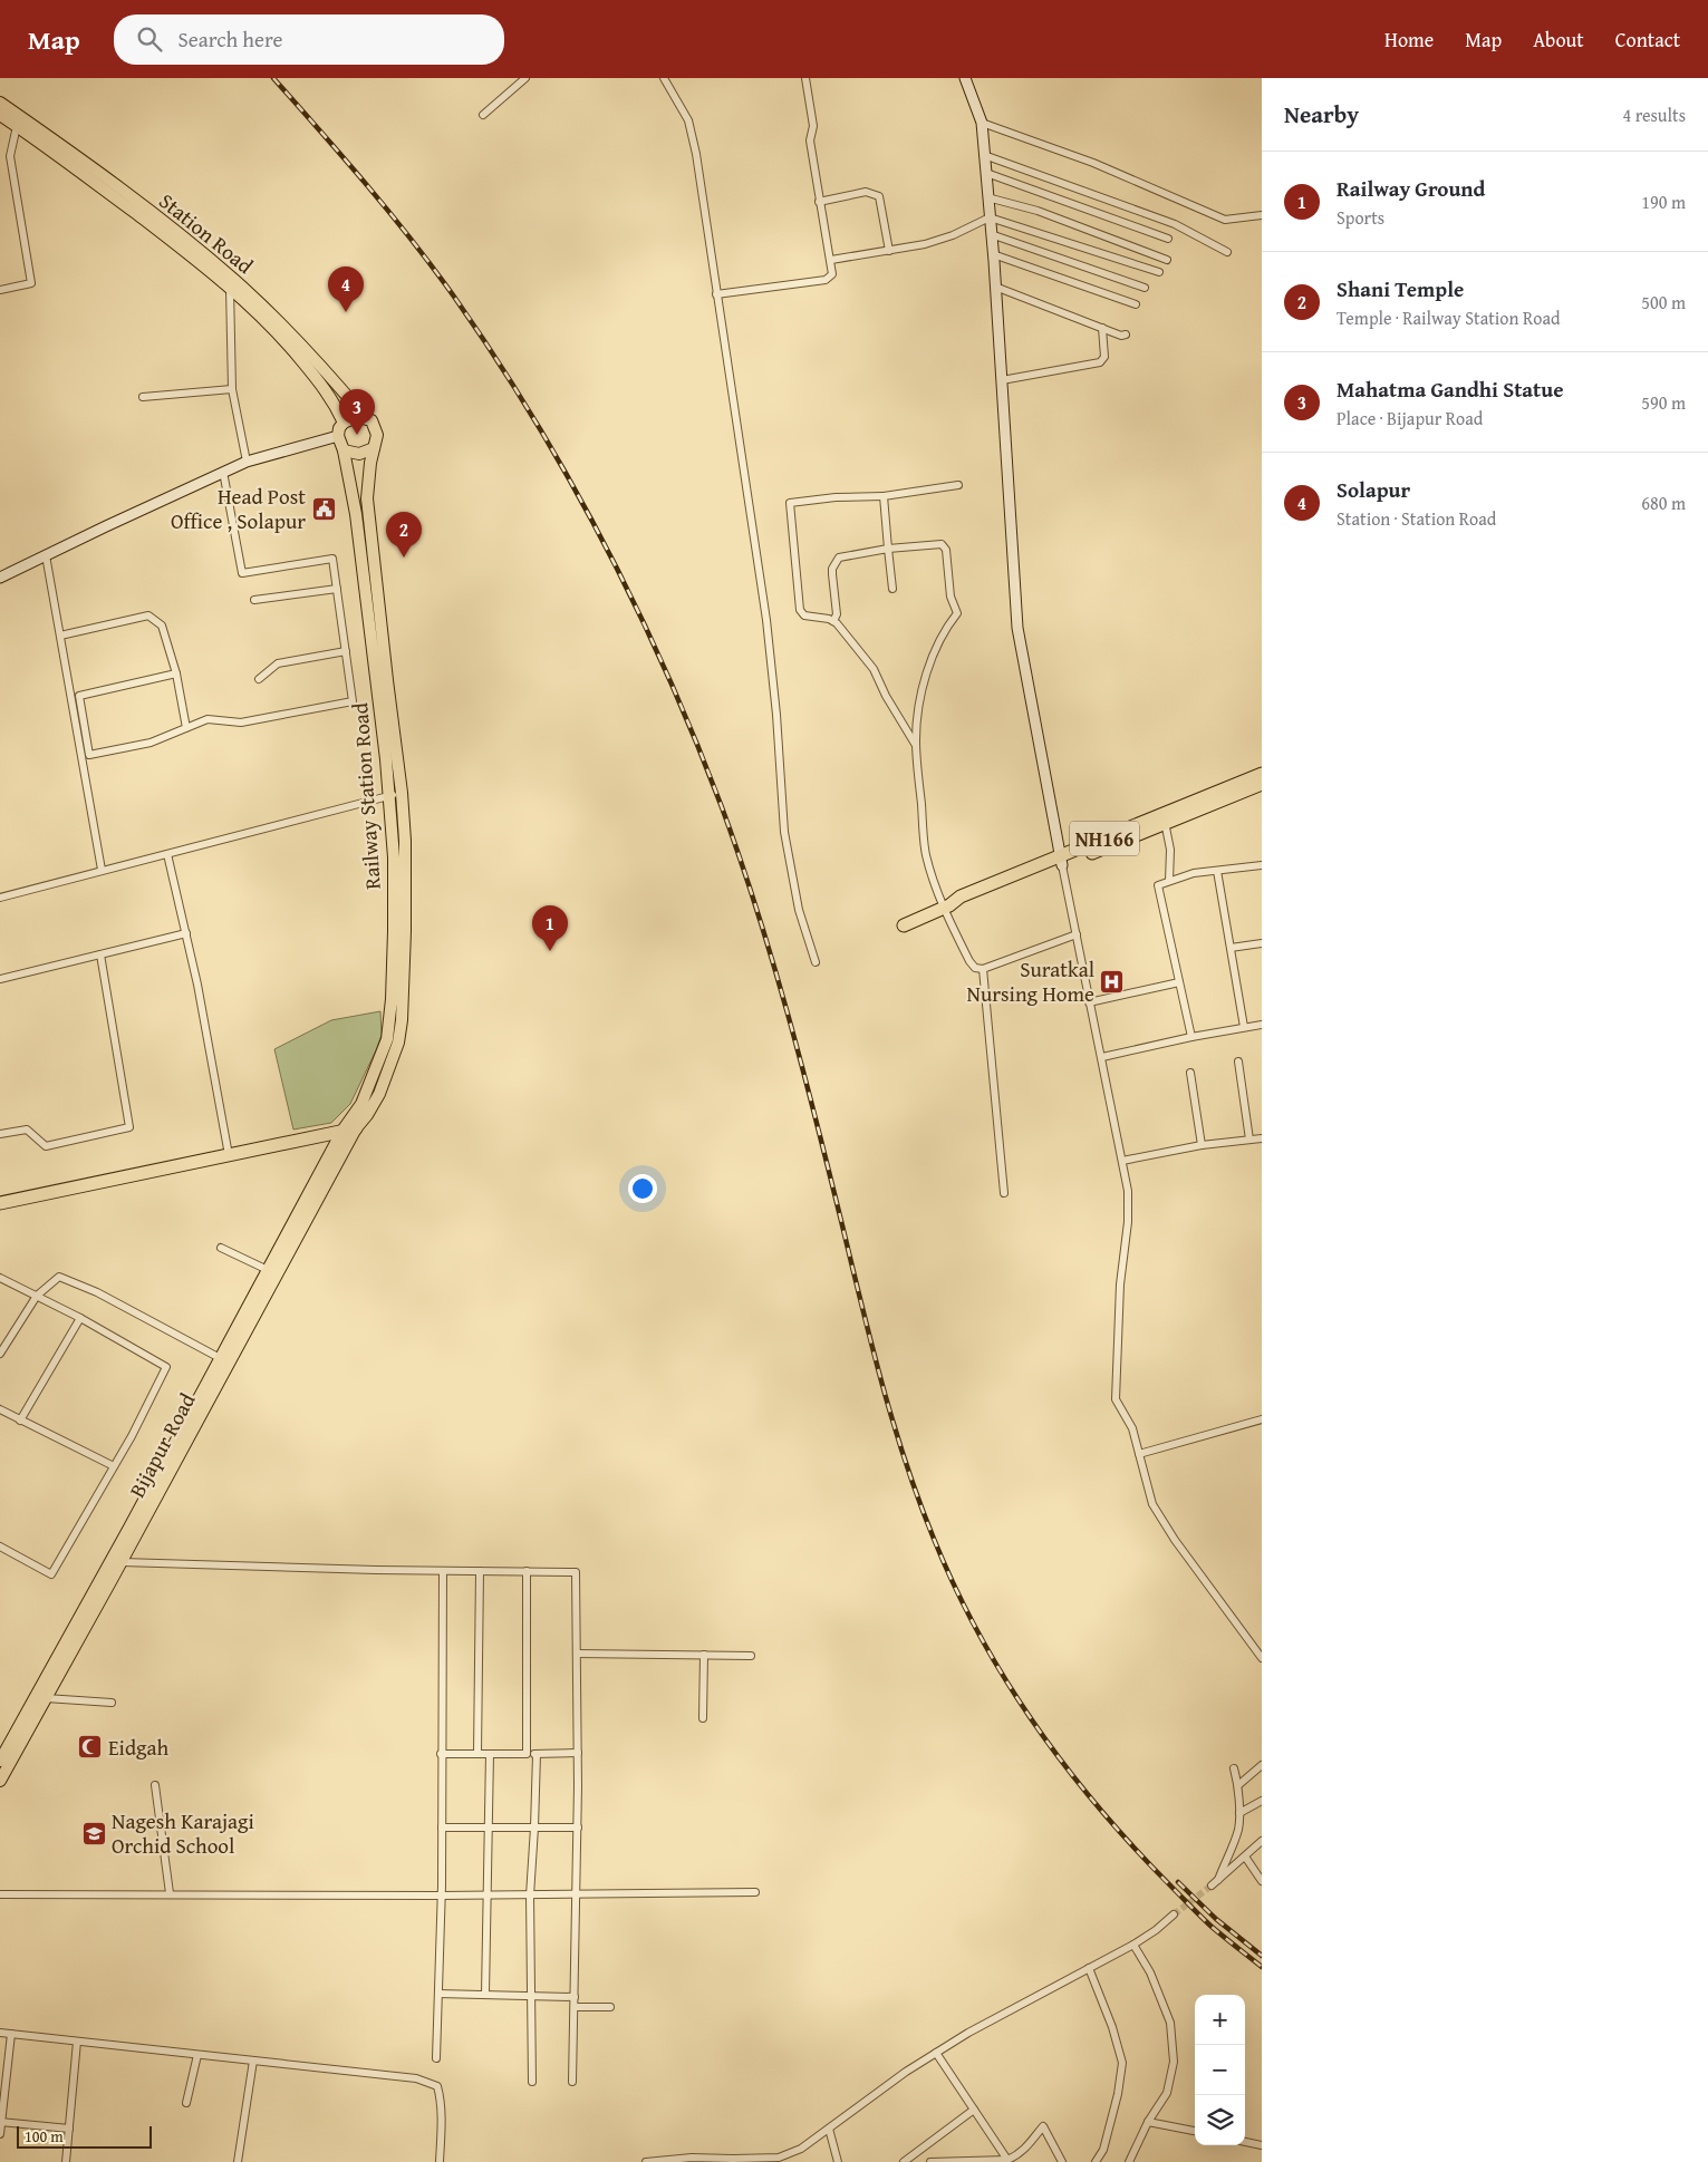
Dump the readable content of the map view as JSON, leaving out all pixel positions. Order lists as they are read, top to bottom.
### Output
{
  "streets": {
    "highway": ["NH166"],
    "main road": ["Station Road", "Railway Station Road", "Bijapur Road"]
  },
  "crossings": [
    ["Station Road", "Railway Station Road"],
    ["Railway Station Road", "Bijapur Road"]
  ],
  "places": {
    "public building": ["Head Post Office , Solapur"],
    "hospital": ["Suratkal Nursing Home"],
    "mosque": ["Eidgah"],
    "school or university": ["Nagesh Karajagi Orchid School"]
  },
  "scale_bar": "100 m",
  "page": {
    "header": "Map",
    "search": "Search here",
    "nav": [
      "Home",
      "Map",
      "About",
      "Contact"
    ],
    "heading": ["Nearby", "4 results"],
    "list": [
      {
        "mark": "1",
        "name": "Railway Ground",
        "note": "Sports",
        "value": "190 m"
      },
      {
        "mark": "2",
        "name": "Shani Temple",
        "note": "Temple · Railway Station Road",
        "value": "500 m"
      },
      {
        "mark": "3",
        "name": "Mahatma Gandhi Statue",
        "note": "Place · Bijapur Road",
        "value": "590 m"
      },
      {
        "mark": "4",
        "name": "Solapur",
        "note": "Station · Station Road",
        "value": "680 m"
      }
    ],
    "pins": [
      "4",
      "3",
      "2",
      "1"
    ],
    "map_buttons": ["+", "−"],
    "scale": "100 m"
  }
}
